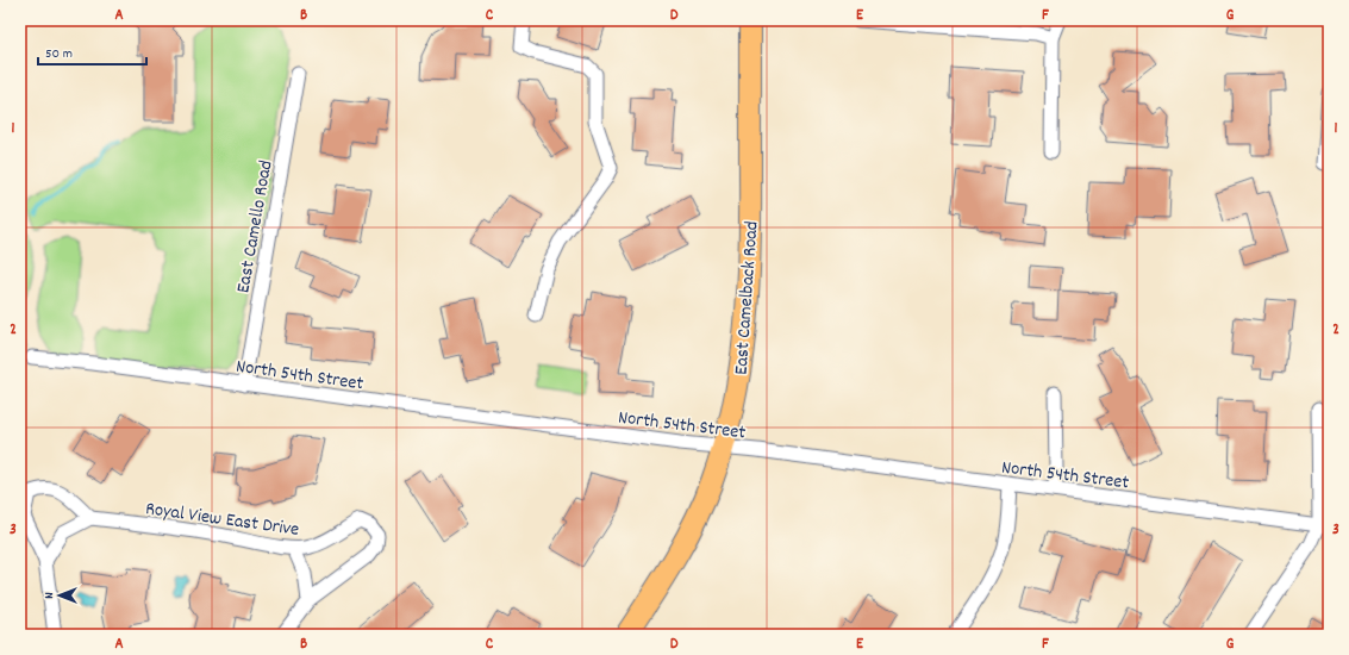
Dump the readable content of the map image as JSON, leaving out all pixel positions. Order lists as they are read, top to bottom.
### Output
{
  "streets": {
    "main road": ["East Camelback Road"],
    "street": ["East Camello Road", "North 54th Street", "Royal View East Drive"]
  },
  "crossings": [
    ["East Camello Road", "North 54th Street"],
    ["East Camelback Road", "North 54th Street"]
  ],
  "scale_bar": "50 m",
  "north": "left",
  "grid": {
    "columns": [
      "A",
      "B",
      "C",
      "D",
      "E",
      "F",
      "G"
    ],
    "rows": ["1", "2", "3"]
  }
}
